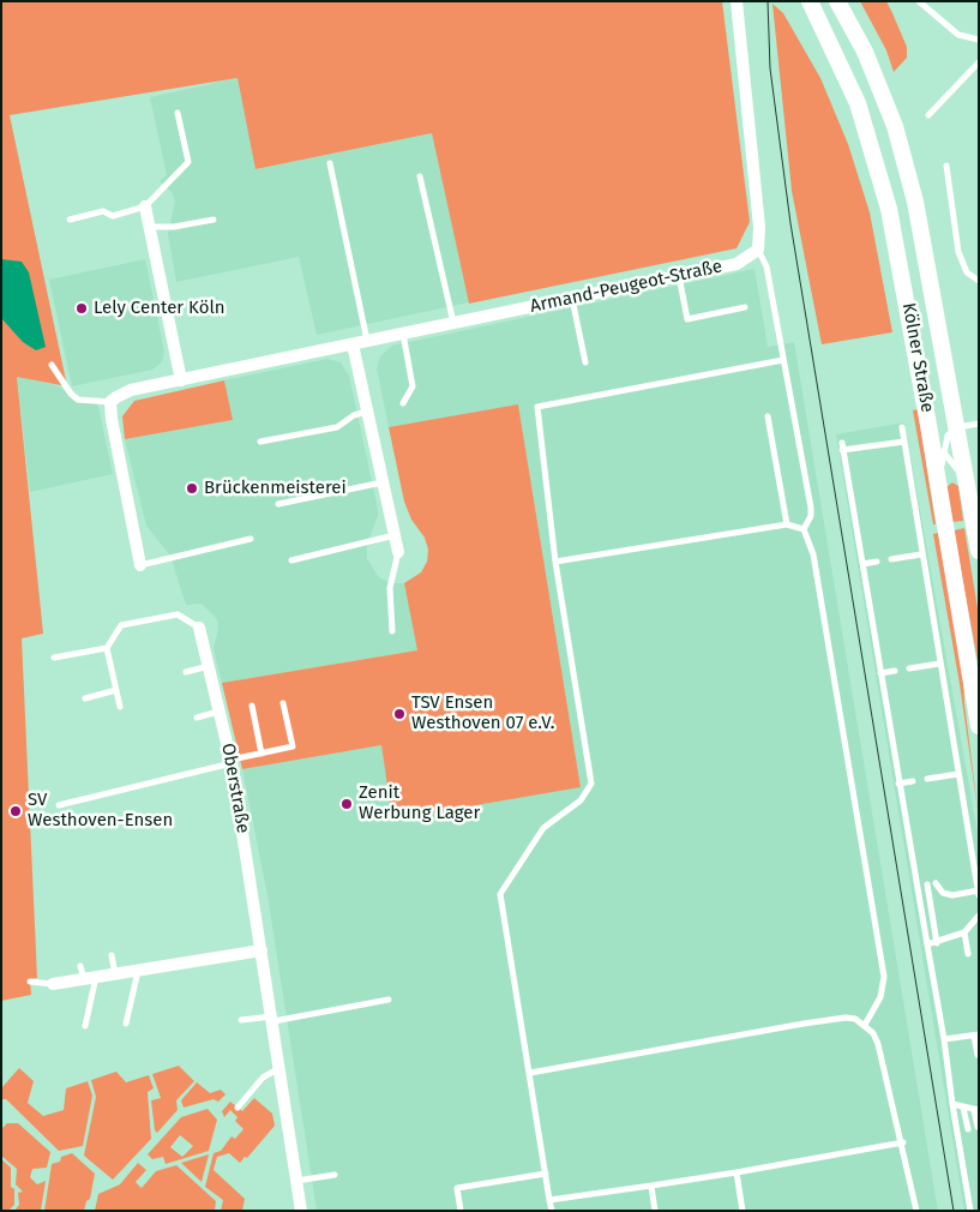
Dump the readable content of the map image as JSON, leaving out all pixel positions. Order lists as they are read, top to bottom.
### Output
{
  "streets": {
    "main road": ["Kölner Straße"],
    "street": ["Armand-Peugeot-Straße", "Oberstraße"]
  },
  "places": [
    "Lely Center Köln",
    "Brückenmeisterei",
    "TSV Ensen Westhoven 07 e.V.",
    "Zenit Werbung Lager",
    "SV Westhoven-Ensen"
  ]
}
